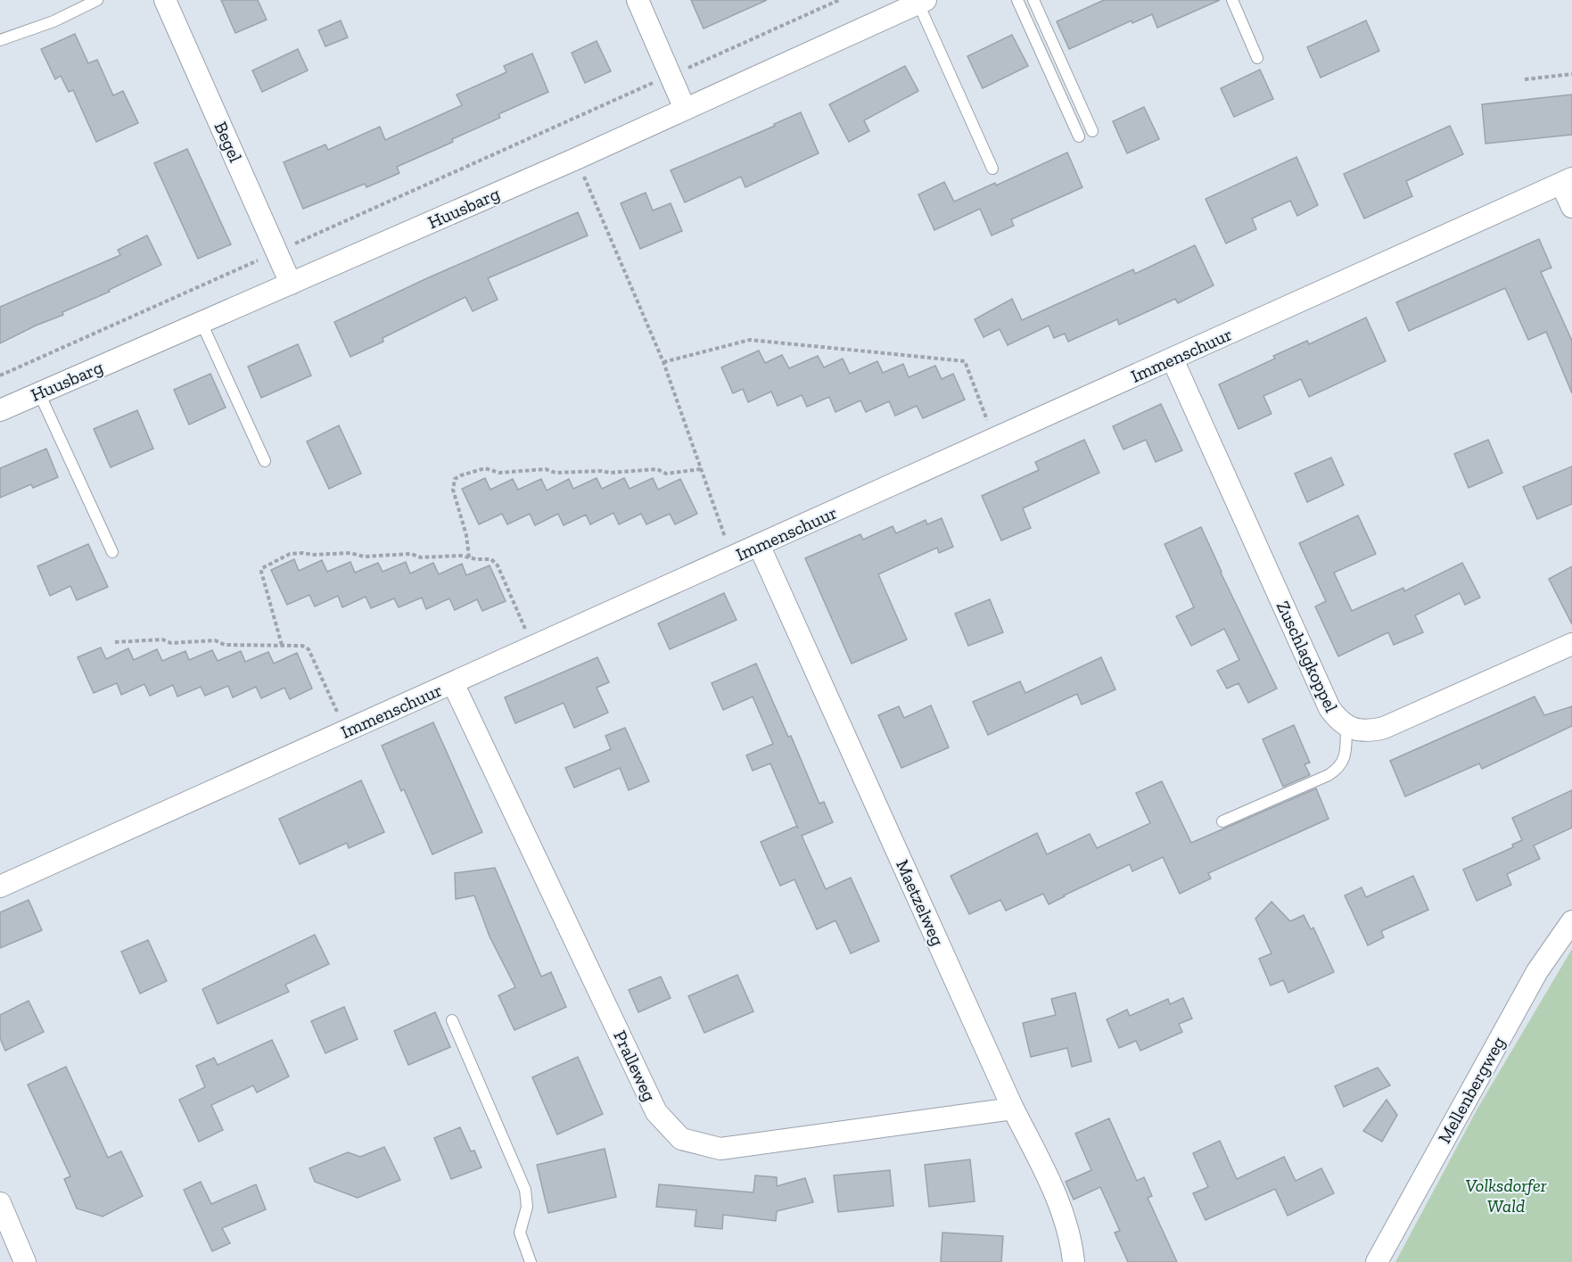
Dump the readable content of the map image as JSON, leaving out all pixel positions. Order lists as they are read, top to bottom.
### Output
{
  "streets": {
    "street": [
      "Begel",
      "Huusbarg",
      "Immenschuur",
      "Zuschlagkoppel",
      "Maetzelweg",
      "Pralleweg",
      "Mellenbergweg"
    ]
  },
  "crossings": [
    ["Begel", "Huusbarg"],
    ["Immenschuur", "Zuschlagkoppel"],
    ["Immenschuur", "Maetzelweg"],
    ["Immenschuur", "Pralleweg"],
    ["Maetzelweg", "Pralleweg"]
  ],
  "parks": ["Volksdorfer Wald"]
}
